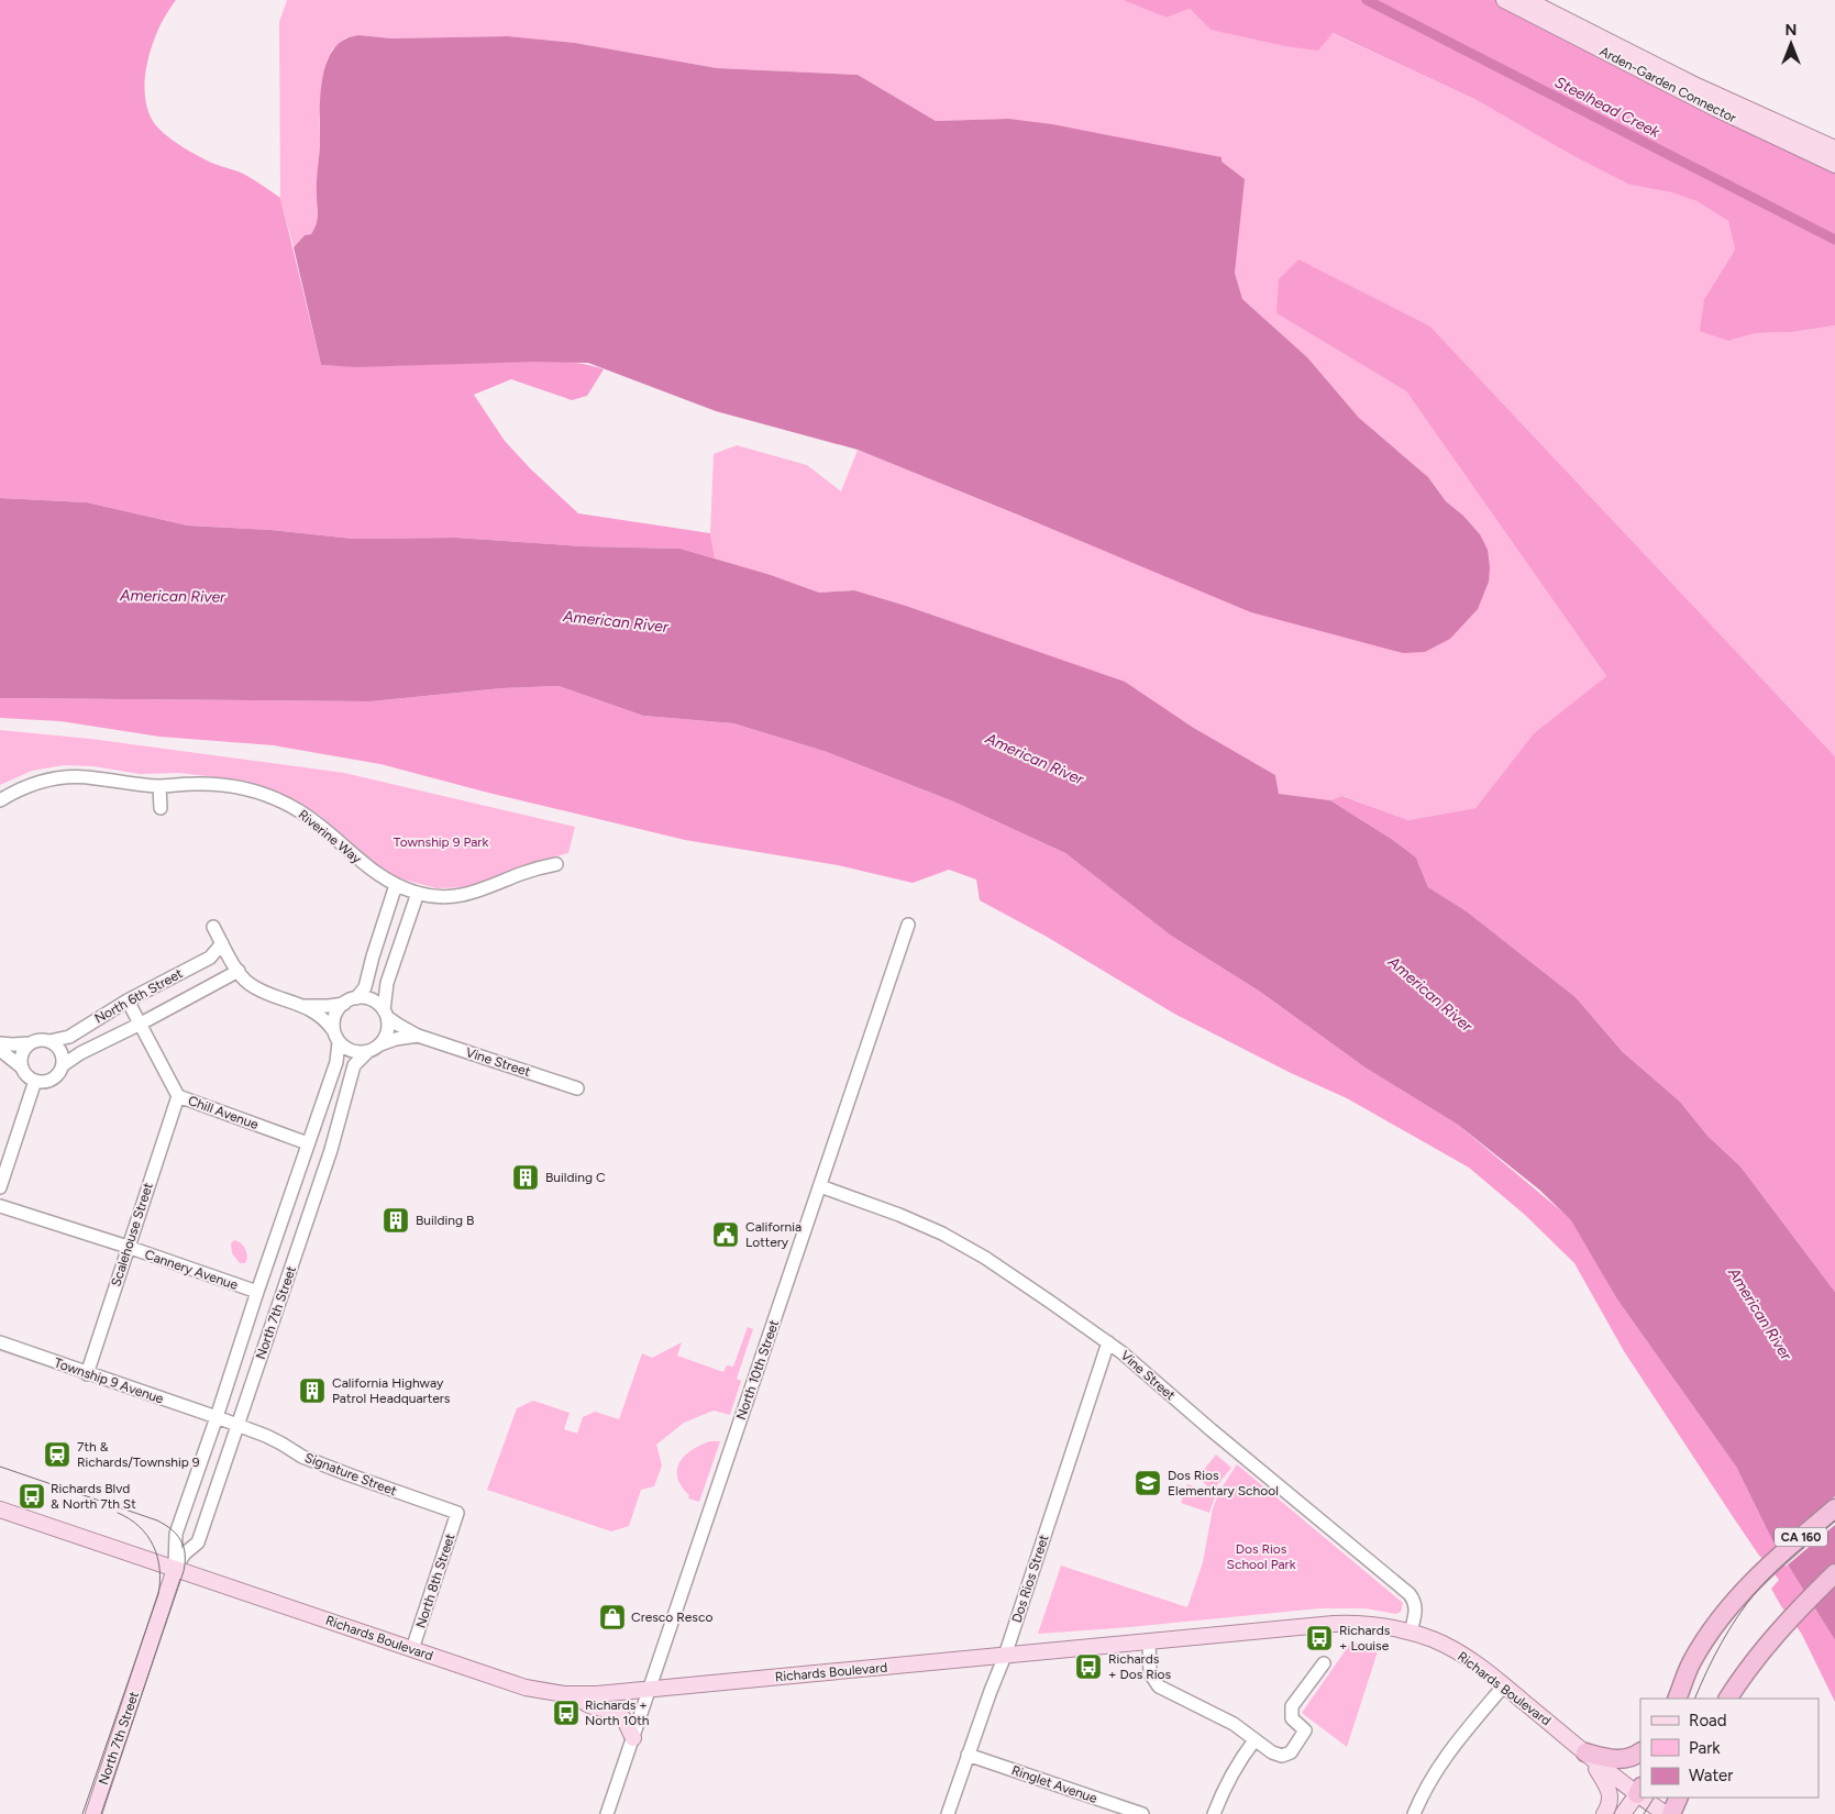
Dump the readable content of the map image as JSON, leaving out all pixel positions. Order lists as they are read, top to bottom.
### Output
{
  "streets": {
    "highway": ["CA 160"],
    "main road": ["Arden-Garden Connector", "North 7th Street", "Richards Boulevard"],
    "street": [
      "Riverine Way",
      "North 6th Street",
      "Vine Street",
      "Chill Avenue",
      "Scalehouse Street",
      "Cannery Avenue",
      "North 10th Street",
      "Township 9 Avenue",
      "Signature Street",
      "Dos Rios Street",
      "North 8th Street",
      "Ringlet Avenue"
    ]
  },
  "crossings": [
    ["North 6th Street", "Chill Avenue"],
    ["Vine Street", "North 7th Street"],
    ["Vine Street", "North 10th Street"],
    ["Vine Street", "Dos Rios Street"],
    ["Vine Street", "Richards Boulevard"],
    ["Chill Avenue", "Scalehouse Street"],
    ["Chill Avenue", "North 7th Street"],
    ["Scalehouse Street", "Cannery Avenue"],
    ["Scalehouse Street", "Township 9 Avenue"],
    ["Cannery Avenue", "North 7th Street"],
    ["North 7th Street", "Township 9 Avenue"],
    ["North 7th Street", "Signature Street"],
    ["North 7th Street", "Richards Boulevard"],
    ["North 10th Street", "Richards Boulevard"],
    ["Township 9 Avenue", "Signature Street"],
    ["Signature Street", "North 8th Street"],
    ["Dos Rios Street", "Richards Boulevard"],
    ["Dos Rios Street", "Ringlet Avenue"],
    ["North 8th Street", "Richards Boulevard"]
  ],
  "water": ["Steelhead Creek", "American River"],
  "parks": ["Township 9 Park", "Dos Rios School Park"],
  "places": {
    "building": ["Building C", "Building B", "California Highway Patrol Headquarters"],
    "public building": ["California Lottery"],
    "station": ["7th & Richards/Township 9"],
    "school or university": ["Dos Rios Elementary School"],
    "bus stop": [
      "Richards Blvd & North 7th St",
      "Richards + Louise",
      "Richards + Dos Rios",
      "Richards + North 10th"
    ],
    "shop": ["Cresco Resco"]
  },
  "legend": ["Road", "Park", "Water"],
  "north": "top"
}
